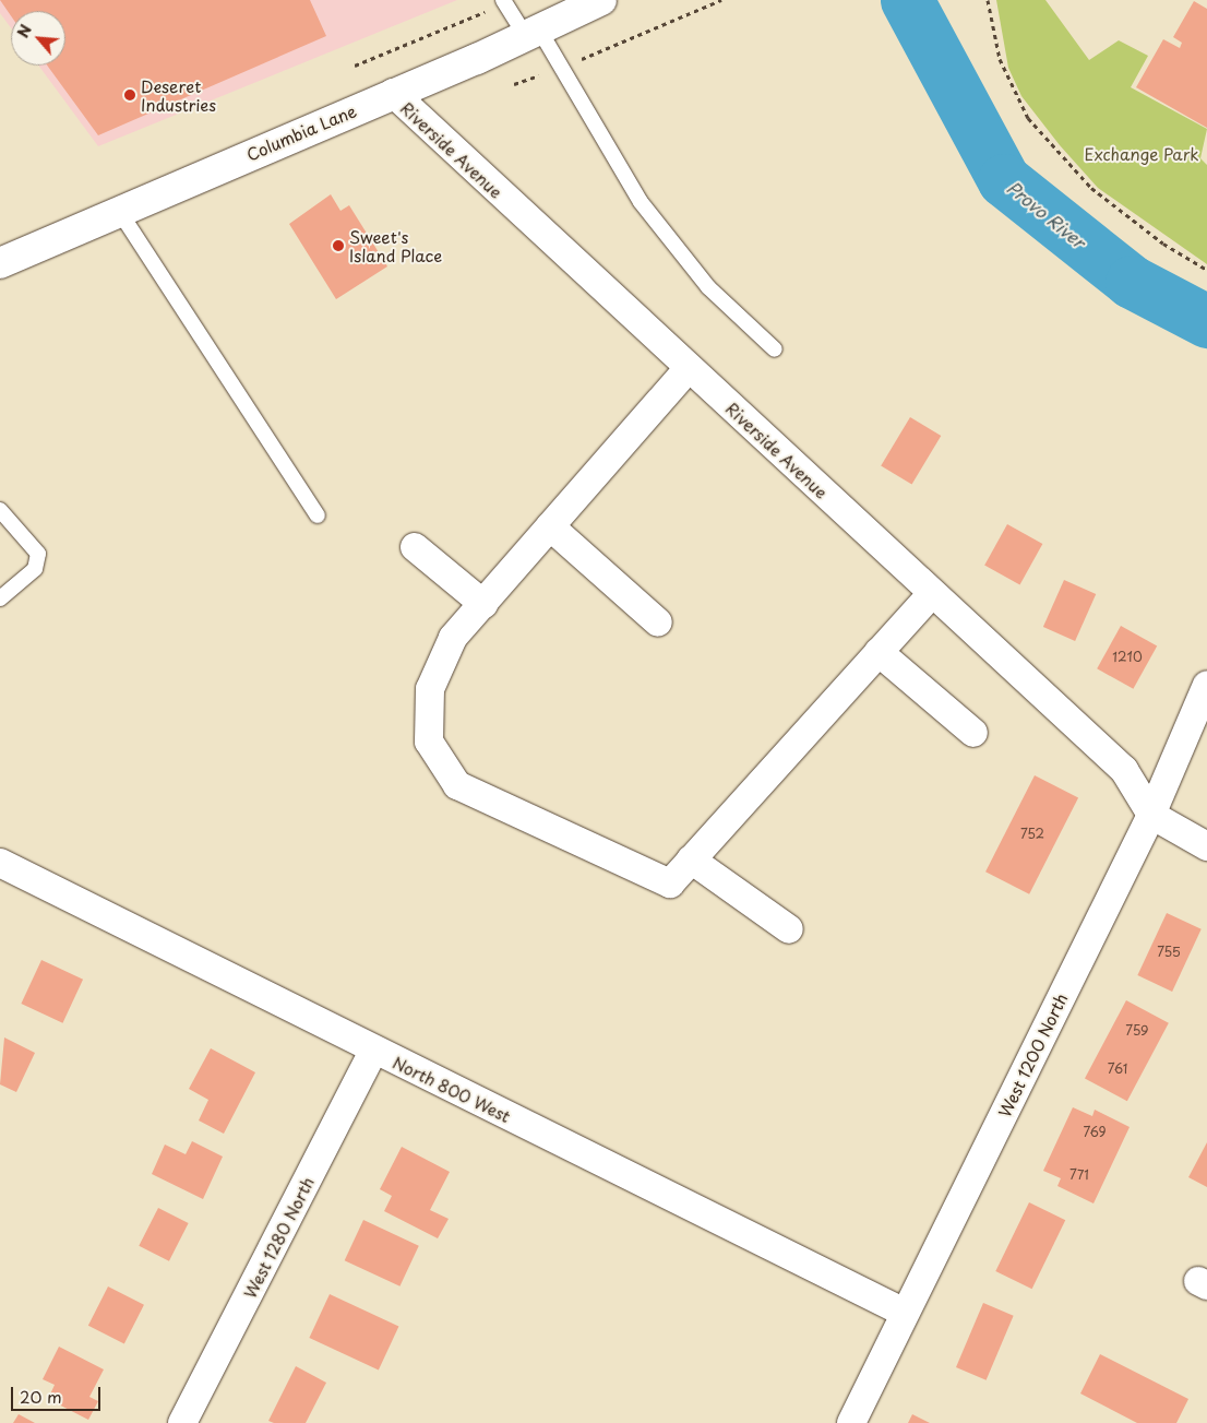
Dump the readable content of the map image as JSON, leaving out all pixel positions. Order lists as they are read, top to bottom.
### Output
{
  "streets": {
    "main road": ["Columbia Lane"],
    "street": [
      "Riverside Avenue",
      "West 1200 North",
      "North 800 West",
      "West 1280 North"
    ]
  },
  "crossings": [
    ["Columbia Lane", "Riverside Avenue"],
    ["Riverside Avenue", "West 1200 North"],
    ["West 1200 North", "North 800 West"],
    ["North 800 West", "West 1280 North"]
  ],
  "water": ["Provo River"],
  "parks": ["Exchange Park"],
  "places": ["Deseret Industries", "Sweet's Island Place"],
  "house_numbers": [
    "1210",
    "752",
    "755",
    "759",
    "761",
    "769",
    "771"
  ],
  "scale_bar": "20 m",
  "north": "top left"
}
